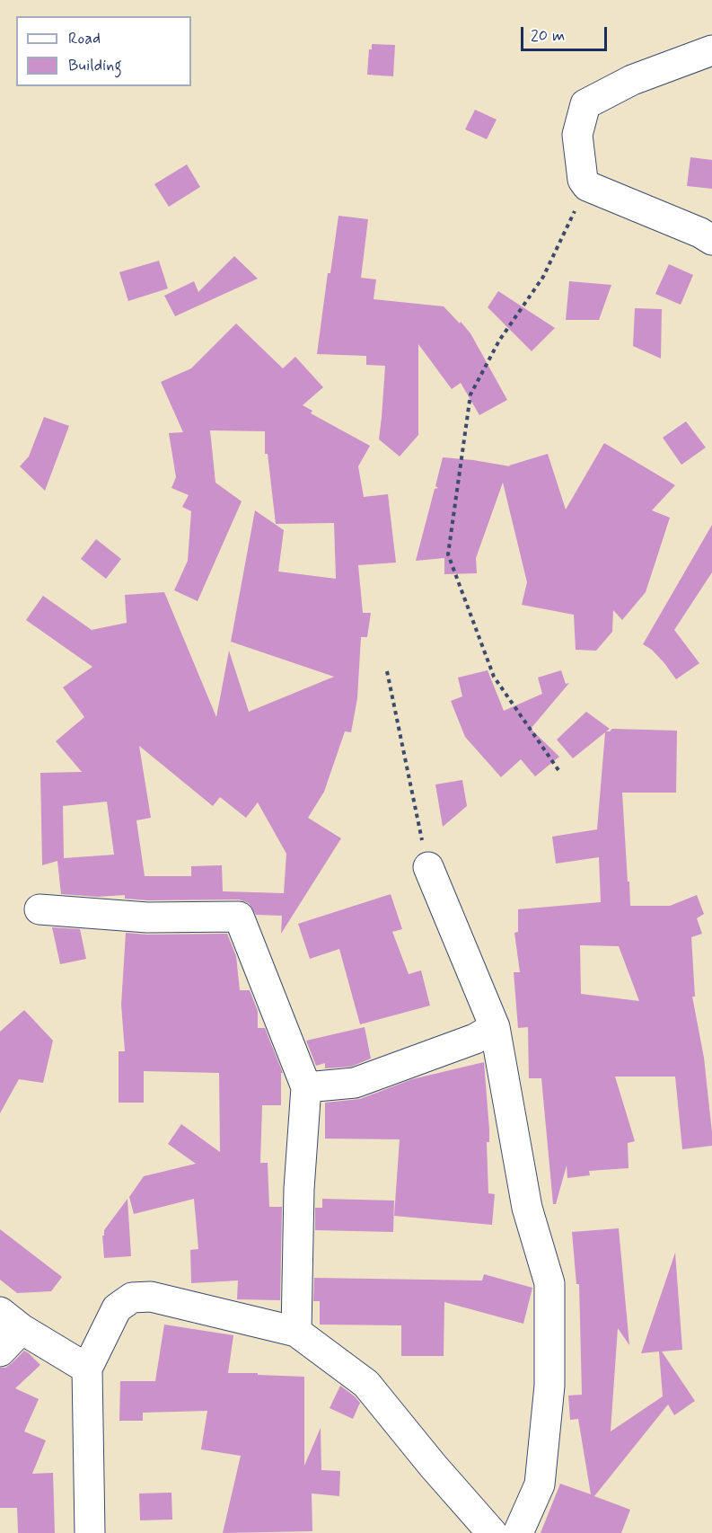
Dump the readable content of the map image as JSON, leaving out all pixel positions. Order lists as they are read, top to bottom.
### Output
{
  "legend": ["Road", "Building"],
  "scale_bar": "20 m"
}
